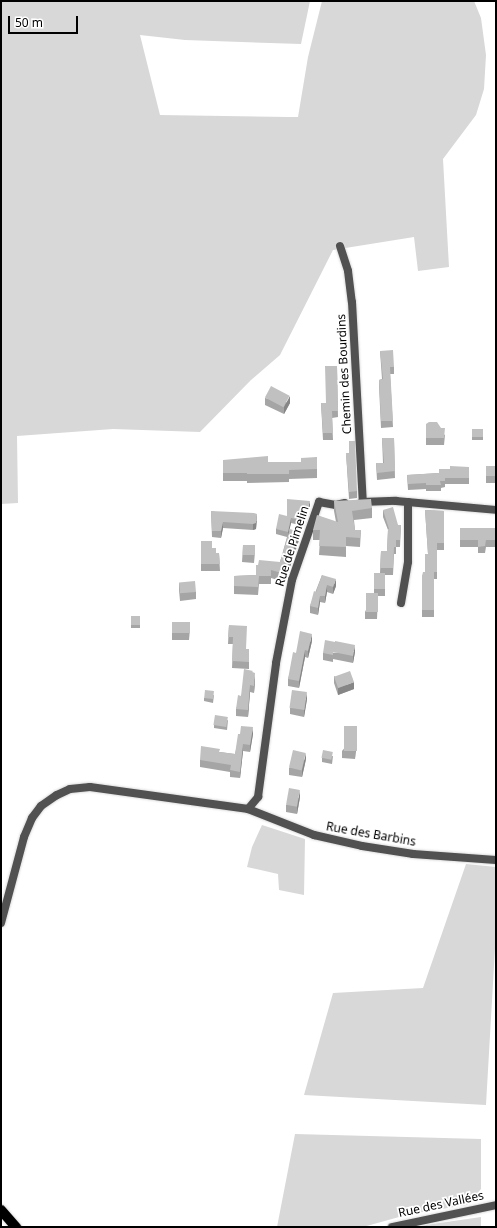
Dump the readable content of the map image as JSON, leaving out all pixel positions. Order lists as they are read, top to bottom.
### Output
{
  "streets": {
    "street": [
      "Chemin des Bourdins",
      "Rue de Pimelin",
      "Rue des Barbins",
      "Rue des Vallées"
    ]
  },
  "crossings": [
    ["Chemin des Bourdins", "Rue de Pimelin"],
    ["Rue de Pimelin", "Rue des Barbins"]
  ],
  "scale_bar": "50 m"
}
